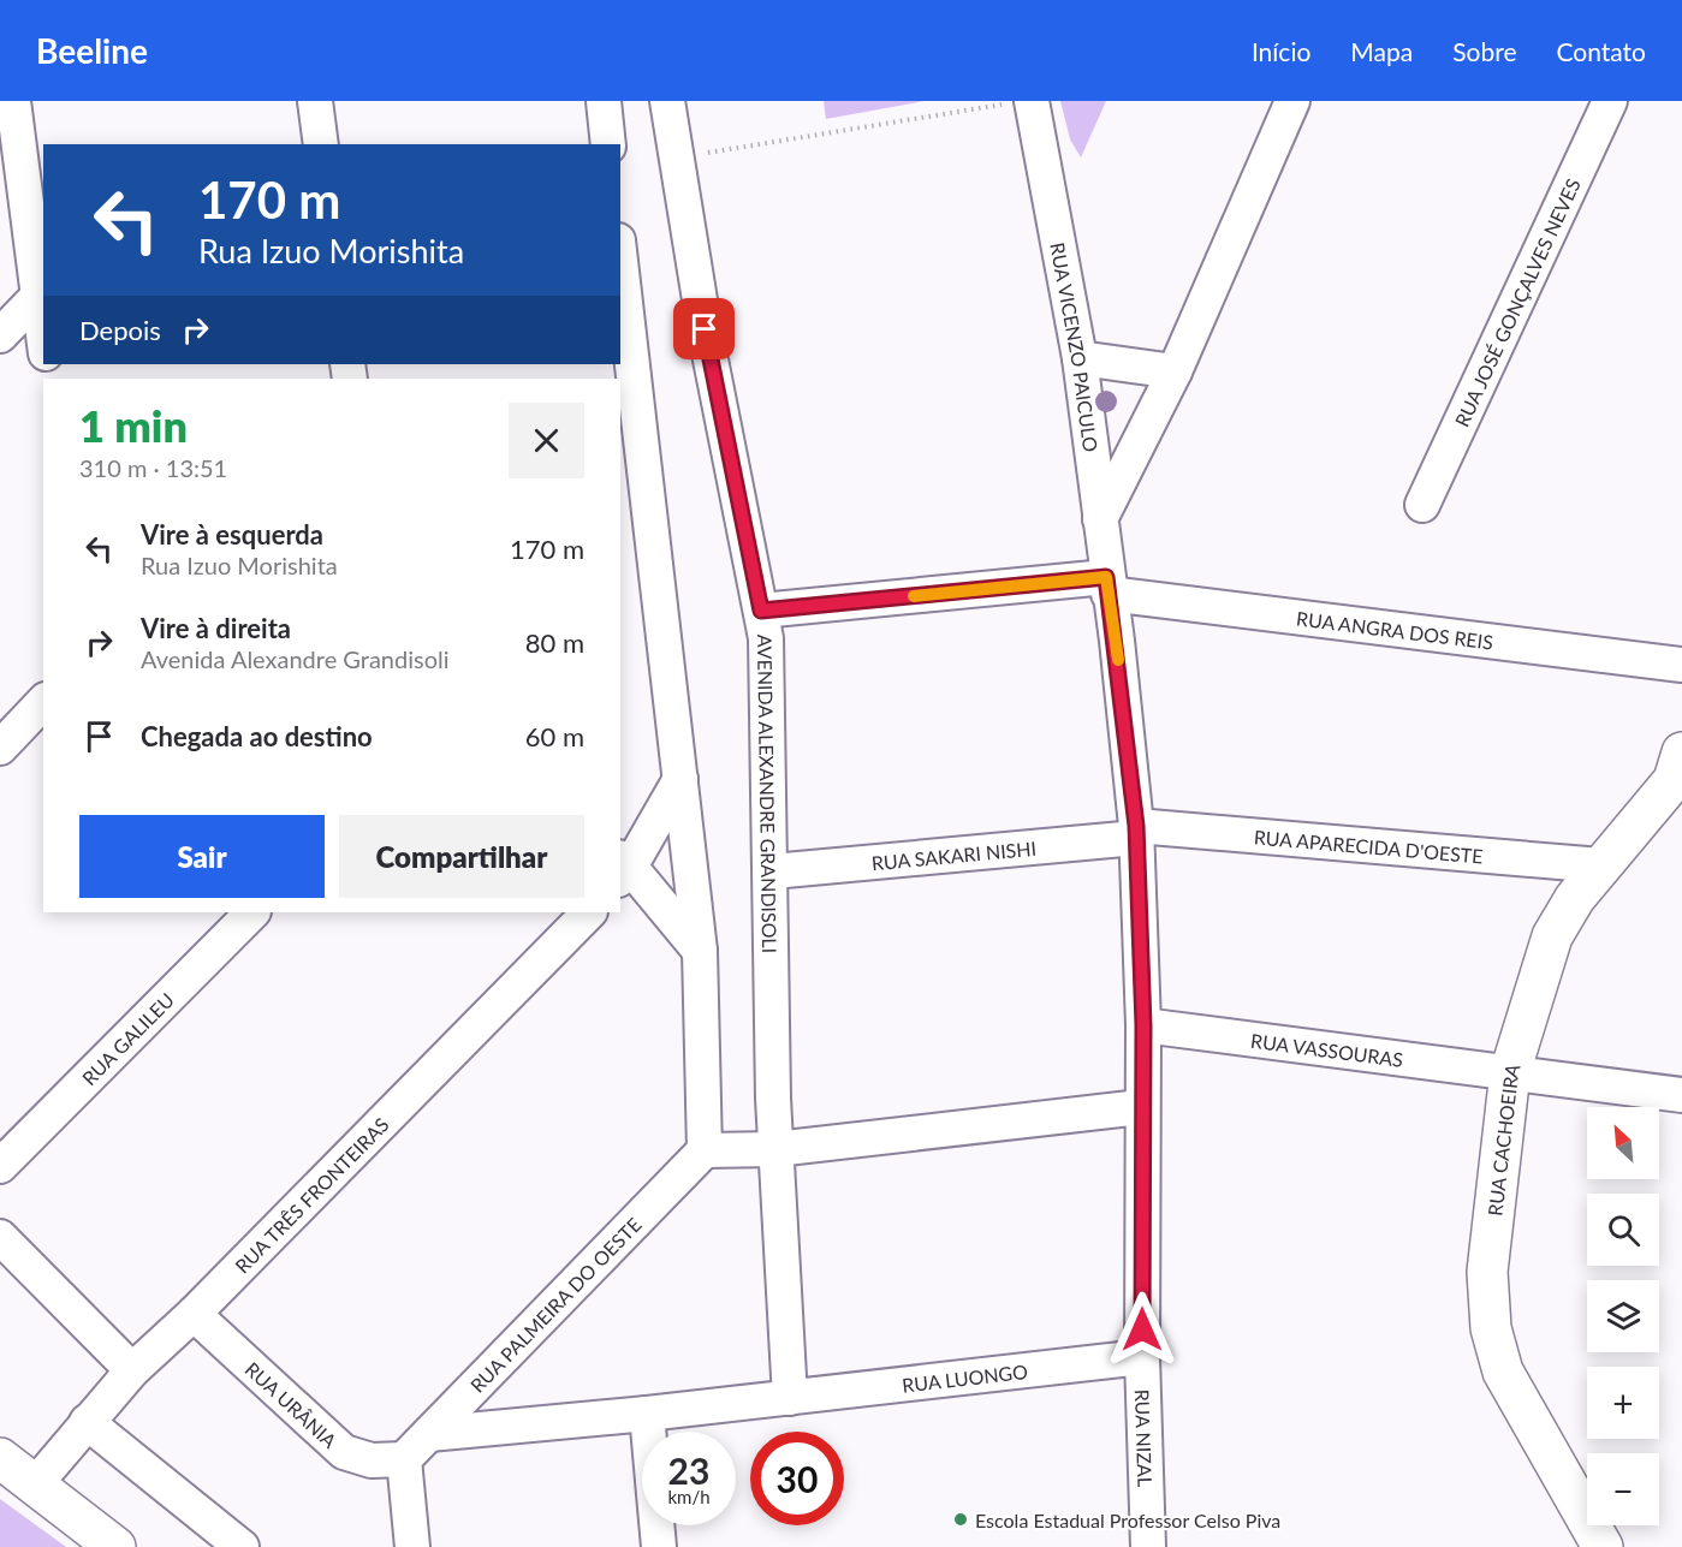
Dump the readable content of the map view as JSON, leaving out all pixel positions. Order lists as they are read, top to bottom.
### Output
{
  "streets": {
    "main road": ["RUA CACHOEIRA"],
    "street": [
      "RUA JOSÉ GONÇALVES NEVES",
      "RUA VICENZO PAICULO",
      "RUA ANGRA DOS REIS",
      "AVENIDA ALEXANDRE GRANDISOLI",
      "RUA APARECIDA D'OESTE",
      "RUA SAKARI NISHI",
      "RUA GALILEU",
      "RUA VASSOURAS",
      "RUA TRÊS FRONTEIRAS",
      "RUA PALMEIRA DO OESTE",
      "RUA LUONGO",
      "RUA URÂNIA",
      "RUA NIZAL"
    ]
  },
  "crossings": [
    ["RUA VICENZO PAICULO", "RUA ANGRA DOS REIS"],
    ["RUA VICENZO PAICULO", "RUA NIZAL"],
    ["RUA ANGRA DOS REIS", "AVENIDA ALEXANDRE GRANDISOLI"],
    ["RUA ANGRA DOS REIS", "RUA NIZAL"],
    ["AVENIDA ALEXANDRE GRANDISOLI", "RUA SAKARI NISHI"],
    ["AVENIDA ALEXANDRE GRANDISOLI", "RUA LUONGO"],
    ["RUA APARECIDA D'OESTE", "RUA SAKARI NISHI"],
    ["RUA APARECIDA D'OESTE", "RUA CACHOEIRA"],
    ["RUA APARECIDA D'OESTE", "RUA NIZAL"],
    ["RUA SAKARI NISHI", "RUA NIZAL"],
    ["RUA VASSOURAS", "RUA CACHOEIRA"],
    ["RUA VASSOURAS", "RUA NIZAL"],
    ["RUA TRÊS FRONTEIRAS", "RUA URÂNIA"],
    ["RUA PALMEIRA DO OESTE", "RUA LUONGO"],
    ["RUA PALMEIRA DO OESTE", "RUA URÂNIA"],
    ["RUA LUONGO", "RUA NIZAL"]
  ],
  "places": ["Escola Estadual Professor Celso Piva"],
  "north": "top left",
  "page": {
    "header": "Beeline",
    "nav": [
      "Início",
      "Mapa",
      "Sobre",
      "Contato"
    ],
    "turn": ["170 m", "Rua Izuo Morishita"],
    "then": "Depois",
    "heading": ["1 min", "310 m · 13:51"],
    "list": [
      {
        "name": "Vire à esquerda",
        "note": "Rua Izuo Morishita",
        "value": "170 m"
      },
      {
        "name": "Vire à direita",
        "note": "Avenida Alexandre Grandisoli",
        "value": "80 m"
      },
      {
        "name": "Chegada ao destino",
        "value": "60 m"
      }
    ],
    "buttons": ["Sair", "Compartilhar"],
    "map_buttons": ["+", "−"],
    "speed": "23 km/h",
    "limit": "30"
  }
}
